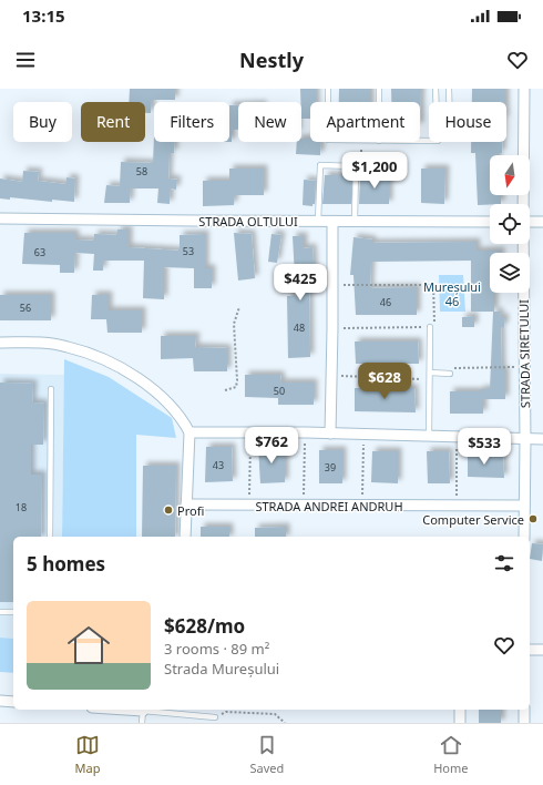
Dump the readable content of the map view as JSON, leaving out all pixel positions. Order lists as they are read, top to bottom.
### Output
{
  "streets": {
    "street": ["STRADA OLTULUI", "STRADA SIRETULUI", "STRADA ANDREI ANDRUH"]
  },
  "crossings": [
    ["STRADA SIRETULUI", "STRADA ANDREI ANDRUH"]
  ],
  "parks": ["Mureșului 46"],
  "places": ["Profi", "Computer Service"],
  "house_numbers": [
    "58",
    "53",
    "63",
    "46",
    "56",
    "48",
    "50",
    "43",
    "39",
    "18"
  ],
  "north": "bottom",
  "page": {
    "status": "13:15",
    "header": "Nestly",
    "chip": [
      "Buy",
      "Rent",
      "Filters",
      "New",
      "Apartment",
      "House"
    ],
    "price": [
      "$1,200",
      "$425",
      "$628",
      "$762",
      "$533"
    ],
    "heading": "5 homes",
    "list": [
      {
        "name": "$628/mo",
        "note": "3 rooms · 89 m² · Strada Mureșului"
      }
    ],
    "tabs": ["Map", "Saved", "Home"]
  }
}
